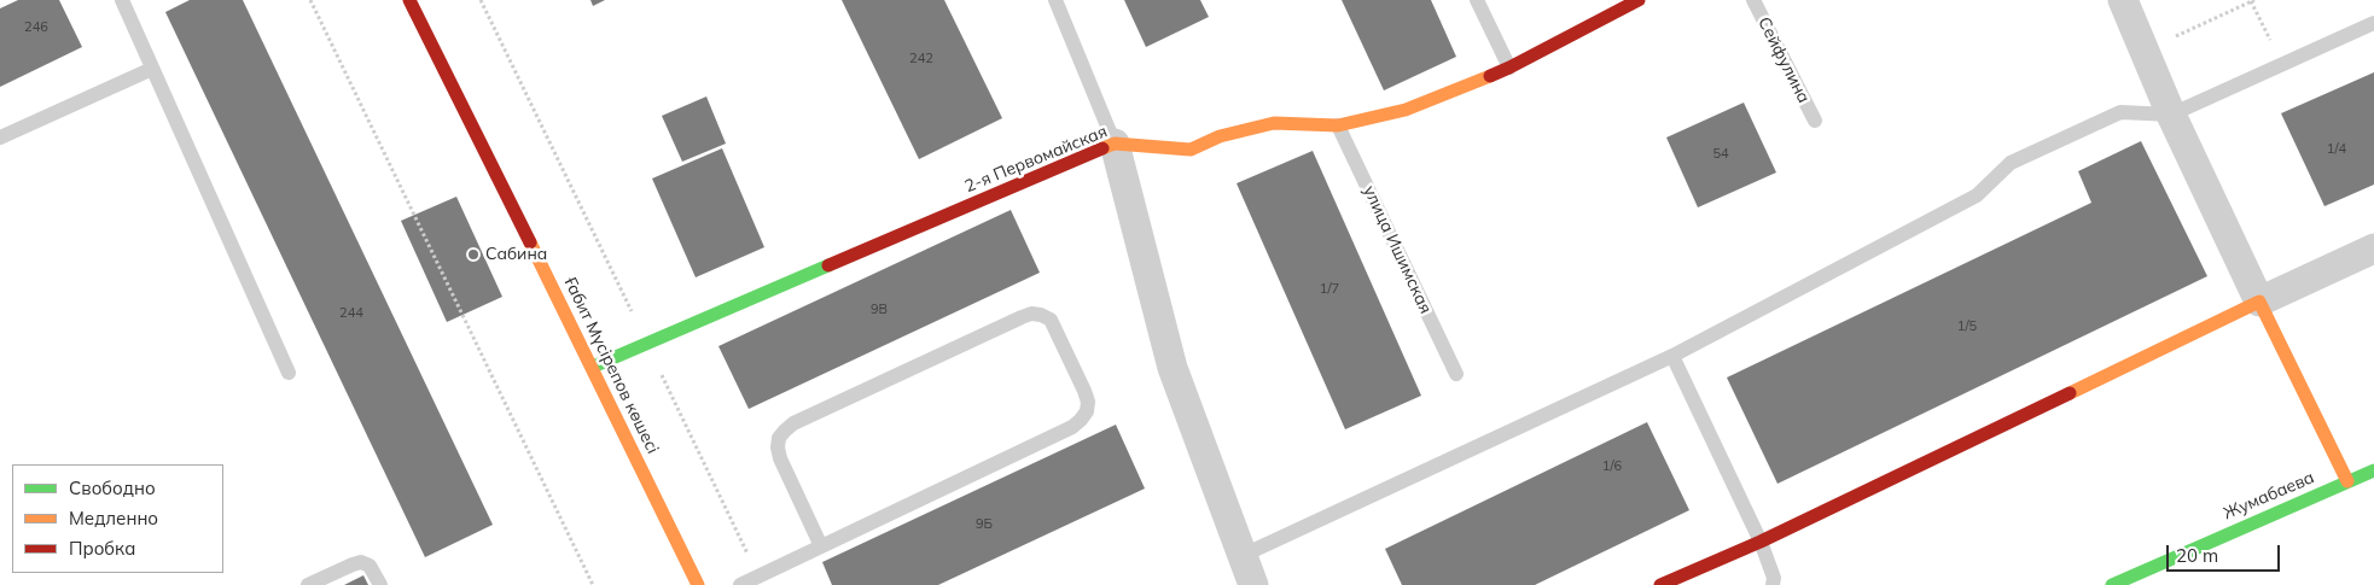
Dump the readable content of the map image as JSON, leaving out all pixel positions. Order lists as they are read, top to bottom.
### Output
{
  "streets": {
    "street": ["2-я Первомайская", "Ғабит Мүсірепов көшесі", "Жумабаева"],
    "lane": ["Сейфулина", "улица Ишимская"]
  },
  "crossings": [
    ["2-я Первомайская", "улица Ишимская"],
    ["2-я Первомайская", "Ғабит Мүсірепов көшесі"]
  ],
  "places": ["Сабина"],
  "house_numbers": [
    "246",
    "242",
    "1/4",
    "54",
    "1/7",
    "9В",
    "244",
    "1/5",
    "1/6",
    "9Б"
  ],
  "legend": ["Свободно", "Медленно", "Пробка"],
  "scale_bar": "20 m"
}
